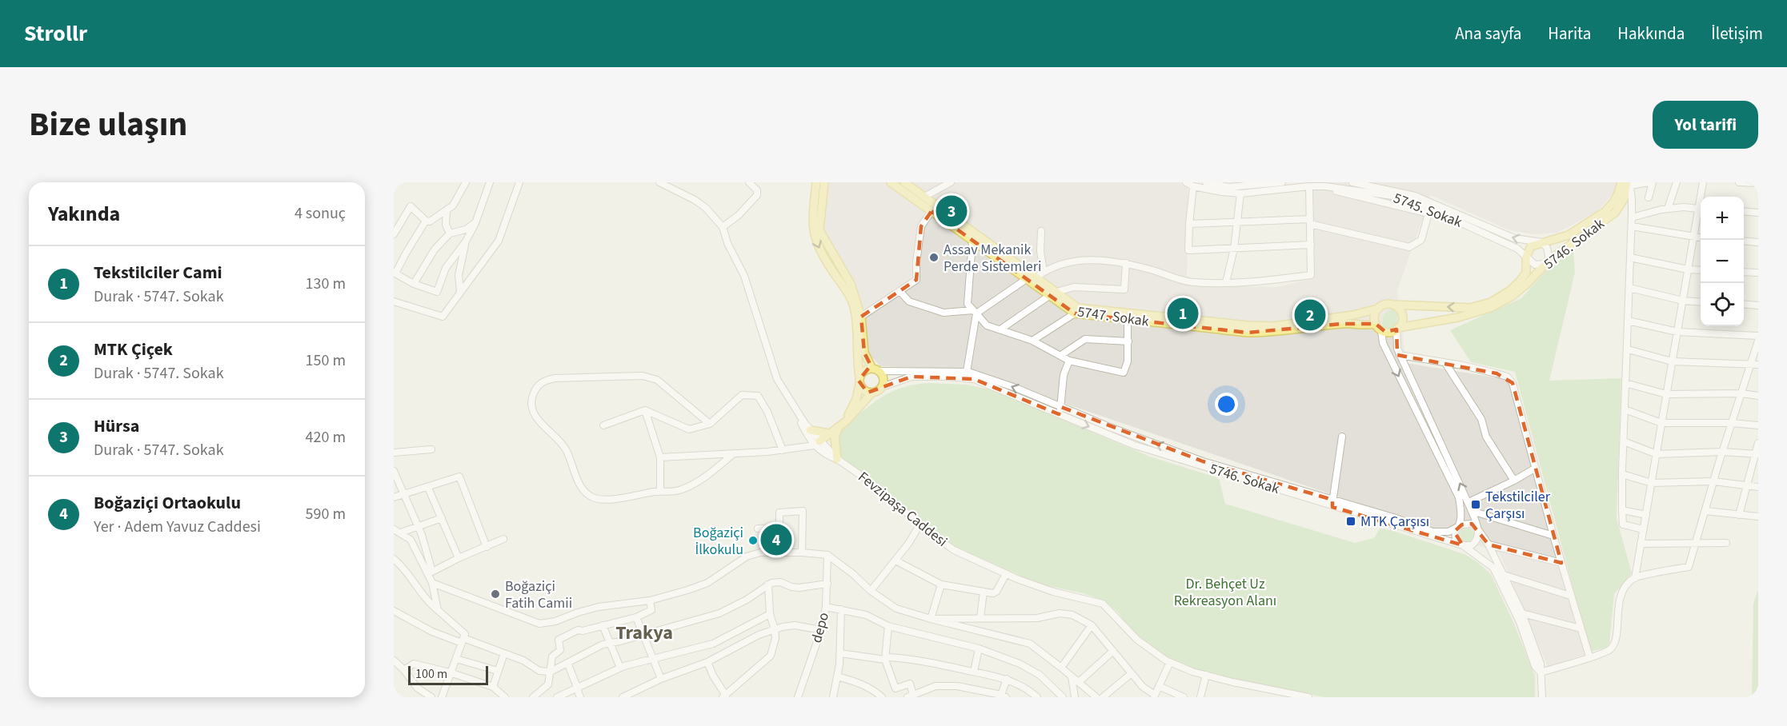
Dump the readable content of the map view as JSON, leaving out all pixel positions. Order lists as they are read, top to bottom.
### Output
{
  "streets": {
    "main road": ["5746. Sokak", "5747. Sokak"],
    "street": ["5745. Sokak", "Fevzipaşa Caddesi", "depo"]
  },
  "crossings": [
    ["5745. Sokak", "5746. Sokak"],
    ["5746. Sokak", "5747. Sokak"]
  ],
  "districts": ["Trakya"],
  "parks": ["Dr. Behçet Uz Rekreasyon Alanı"],
  "places": {
    "other": ["Assav Mekanik Perde Sistemleri", "Boğaziçi İlkokulu", "Boğaziçi Fatih Camii"],
    "transit": ["Tekstilciler Çarşısı", "MTK Çarşısı"]
  },
  "scale_bar": "100 m",
  "page": {
    "header": "Strollr",
    "nav": [
      "Ana sayfa",
      "Harita",
      "Hakkında",
      "İletişim"
    ],
    "title": "Bize ulaşın",
    "buttons": "Yol tarifi",
    "heading": ["Yakında", "4 sonuç"],
    "pins": [
      "3",
      "1",
      "2",
      "4"
    ],
    "map_buttons": ["+", "−"],
    "list": [
      {
        "mark": "1",
        "name": "Tekstilciler Cami",
        "note": "Durak · 5747. Sokak",
        "value": "130 m"
      },
      {
        "mark": "2",
        "name": "MTK Çiçek",
        "note": "Durak · 5747. Sokak",
        "value": "150 m"
      },
      {
        "mark": "3",
        "name": "Hürsa",
        "note": "Durak · 5747. Sokak",
        "value": "420 m"
      },
      {
        "mark": "4",
        "name": "Boğaziçi Ortaokulu",
        "note": "Yer · Adem Yavuz Caddesi",
        "value": "590 m"
      }
    ],
    "scale": "100 m"
  }
}
